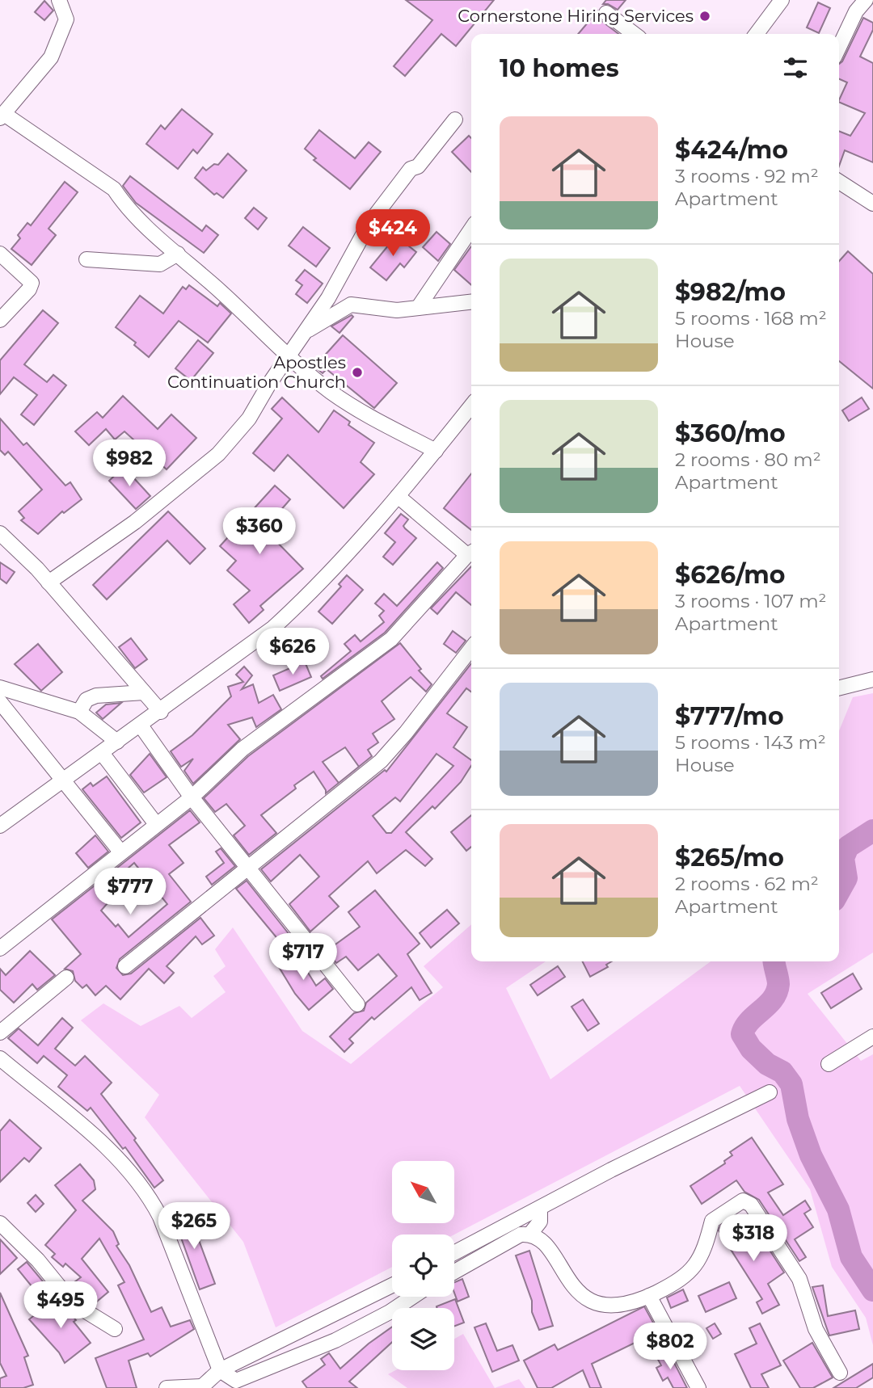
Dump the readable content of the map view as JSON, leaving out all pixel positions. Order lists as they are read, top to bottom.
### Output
{
  "places": ["Cornerstone Hiring Services", "Apostles Continuation Church"],
  "north": "top left",
  "page": {
    "heading": "10 homes",
    "list": [
      {
        "name": "$424/mo",
        "note": "3 rooms · 92 m² · Apartment"
      },
      {
        "name": "$982/mo",
        "note": "5 rooms · 168 m² · House"
      },
      {
        "name": "$360/mo",
        "note": "2 rooms · 80 m² · Apartment"
      },
      {
        "name": "$626/mo",
        "note": "3 rooms · 107 m² · Apartment"
      },
      {
        "name": "$777/mo",
        "note": "5 rooms · 143 m² · House"
      },
      {
        "name": "$265/mo",
        "note": "2 rooms · 62 m² · Apartment"
      }
    ],
    "price": [
      "$424",
      "$982",
      "$360",
      "$626",
      "$777",
      "$717",
      "$265",
      "$318",
      "$495",
      "$802"
    ]
  }
}
